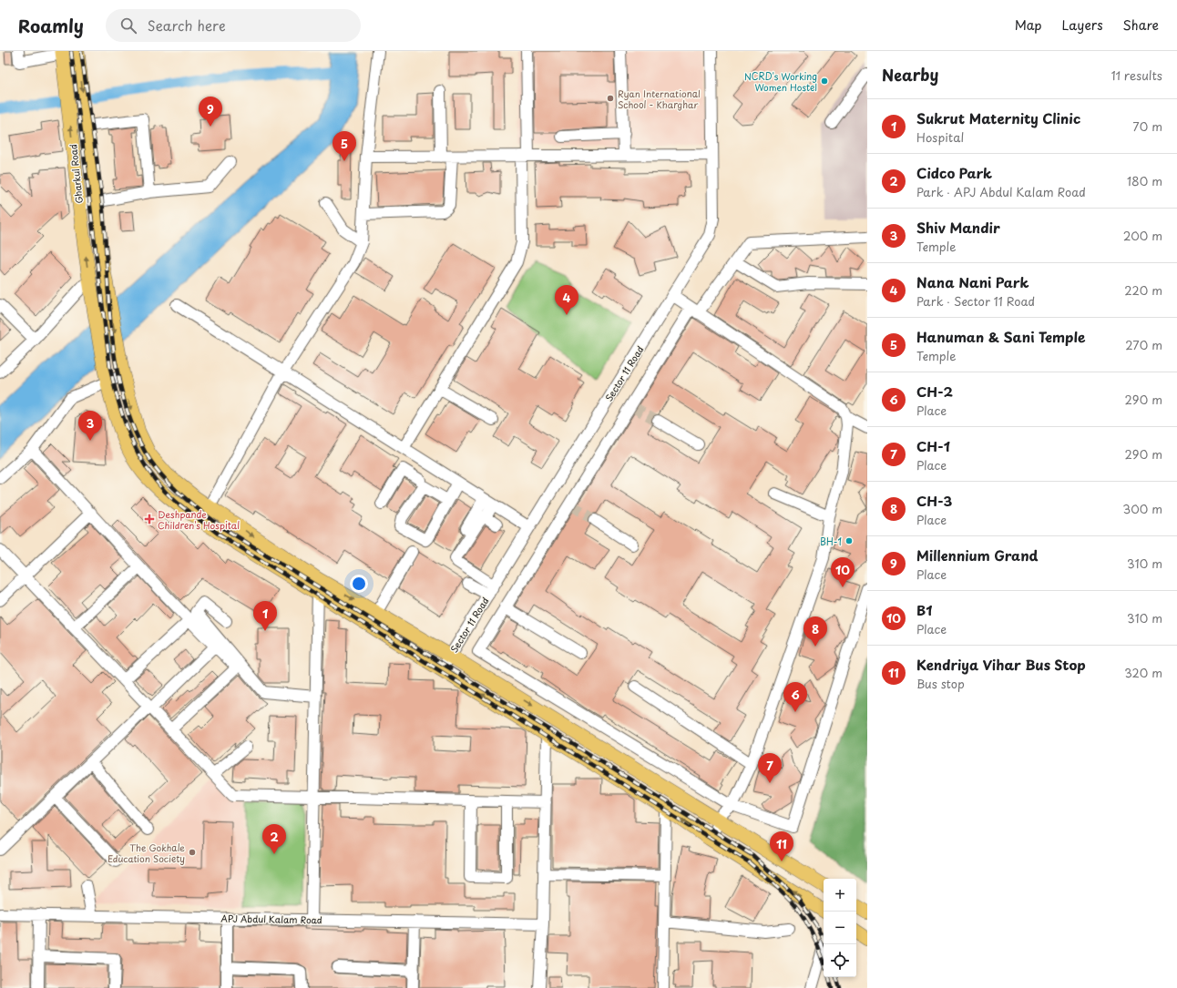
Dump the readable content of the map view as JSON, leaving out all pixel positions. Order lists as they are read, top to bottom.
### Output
{
  "streets": {
    "main road": ["Gharkul Road"],
    "street": ["Sector 11 Road", "APJ Abdul Kalam Road"]
  },
  "places": {
    "other": [
      "NCRD's Working Women Hostel",
      "Ryan International School - Kharghar",
      "BH-1",
      "The Gokhale Education Society"
    ],
    "health": ["Deshpande Children's Hospital"]
  },
  "page": {
    "header": "Roamly",
    "search": "Search here",
    "nav": ["Map", "Layers", "Share"],
    "heading": ["Nearby", "11 results"],
    "pins": [
      "9",
      "5",
      "4",
      "3",
      "10",
      "1",
      "8",
      "6",
      "7",
      "2",
      "11"
    ],
    "list": [
      {
        "mark": "1",
        "name": "Sukrut Maternity Clinic",
        "note": "Hospital",
        "value": "70 m"
      },
      {
        "mark": "2",
        "name": "Cidco Park",
        "note": "Park · APJ Abdul Kalam Road",
        "value": "180 m"
      },
      {
        "mark": "3",
        "name": "Shiv Mandir",
        "note": "Temple",
        "value": "200 m"
      },
      {
        "mark": "4",
        "name": "Nana Nani Park",
        "note": "Park · Sector 11 Road",
        "value": "220 m"
      },
      {
        "mark": "5",
        "name": "Hanuman & Sani Temple",
        "note": "Temple",
        "value": "270 m"
      },
      {
        "mark": "6",
        "name": "CH-2",
        "note": "Place",
        "value": "290 m"
      },
      {
        "mark": "7",
        "name": "CH-1",
        "note": "Place",
        "value": "290 m"
      },
      {
        "mark": "8",
        "name": "CH-3",
        "note": "Place",
        "value": "300 m"
      },
      {
        "mark": "9",
        "name": "Millennium Grand",
        "note": "Place",
        "value": "310 m"
      },
      {
        "mark": "10",
        "name": "B1",
        "note": "Place",
        "value": "310 m"
      },
      {
        "mark": "11",
        "name": "Kendriya Vihar Bus Stop",
        "note": "Bus stop",
        "value": "320 m"
      }
    ],
    "map_buttons": ["+", "−"]
  }
}
